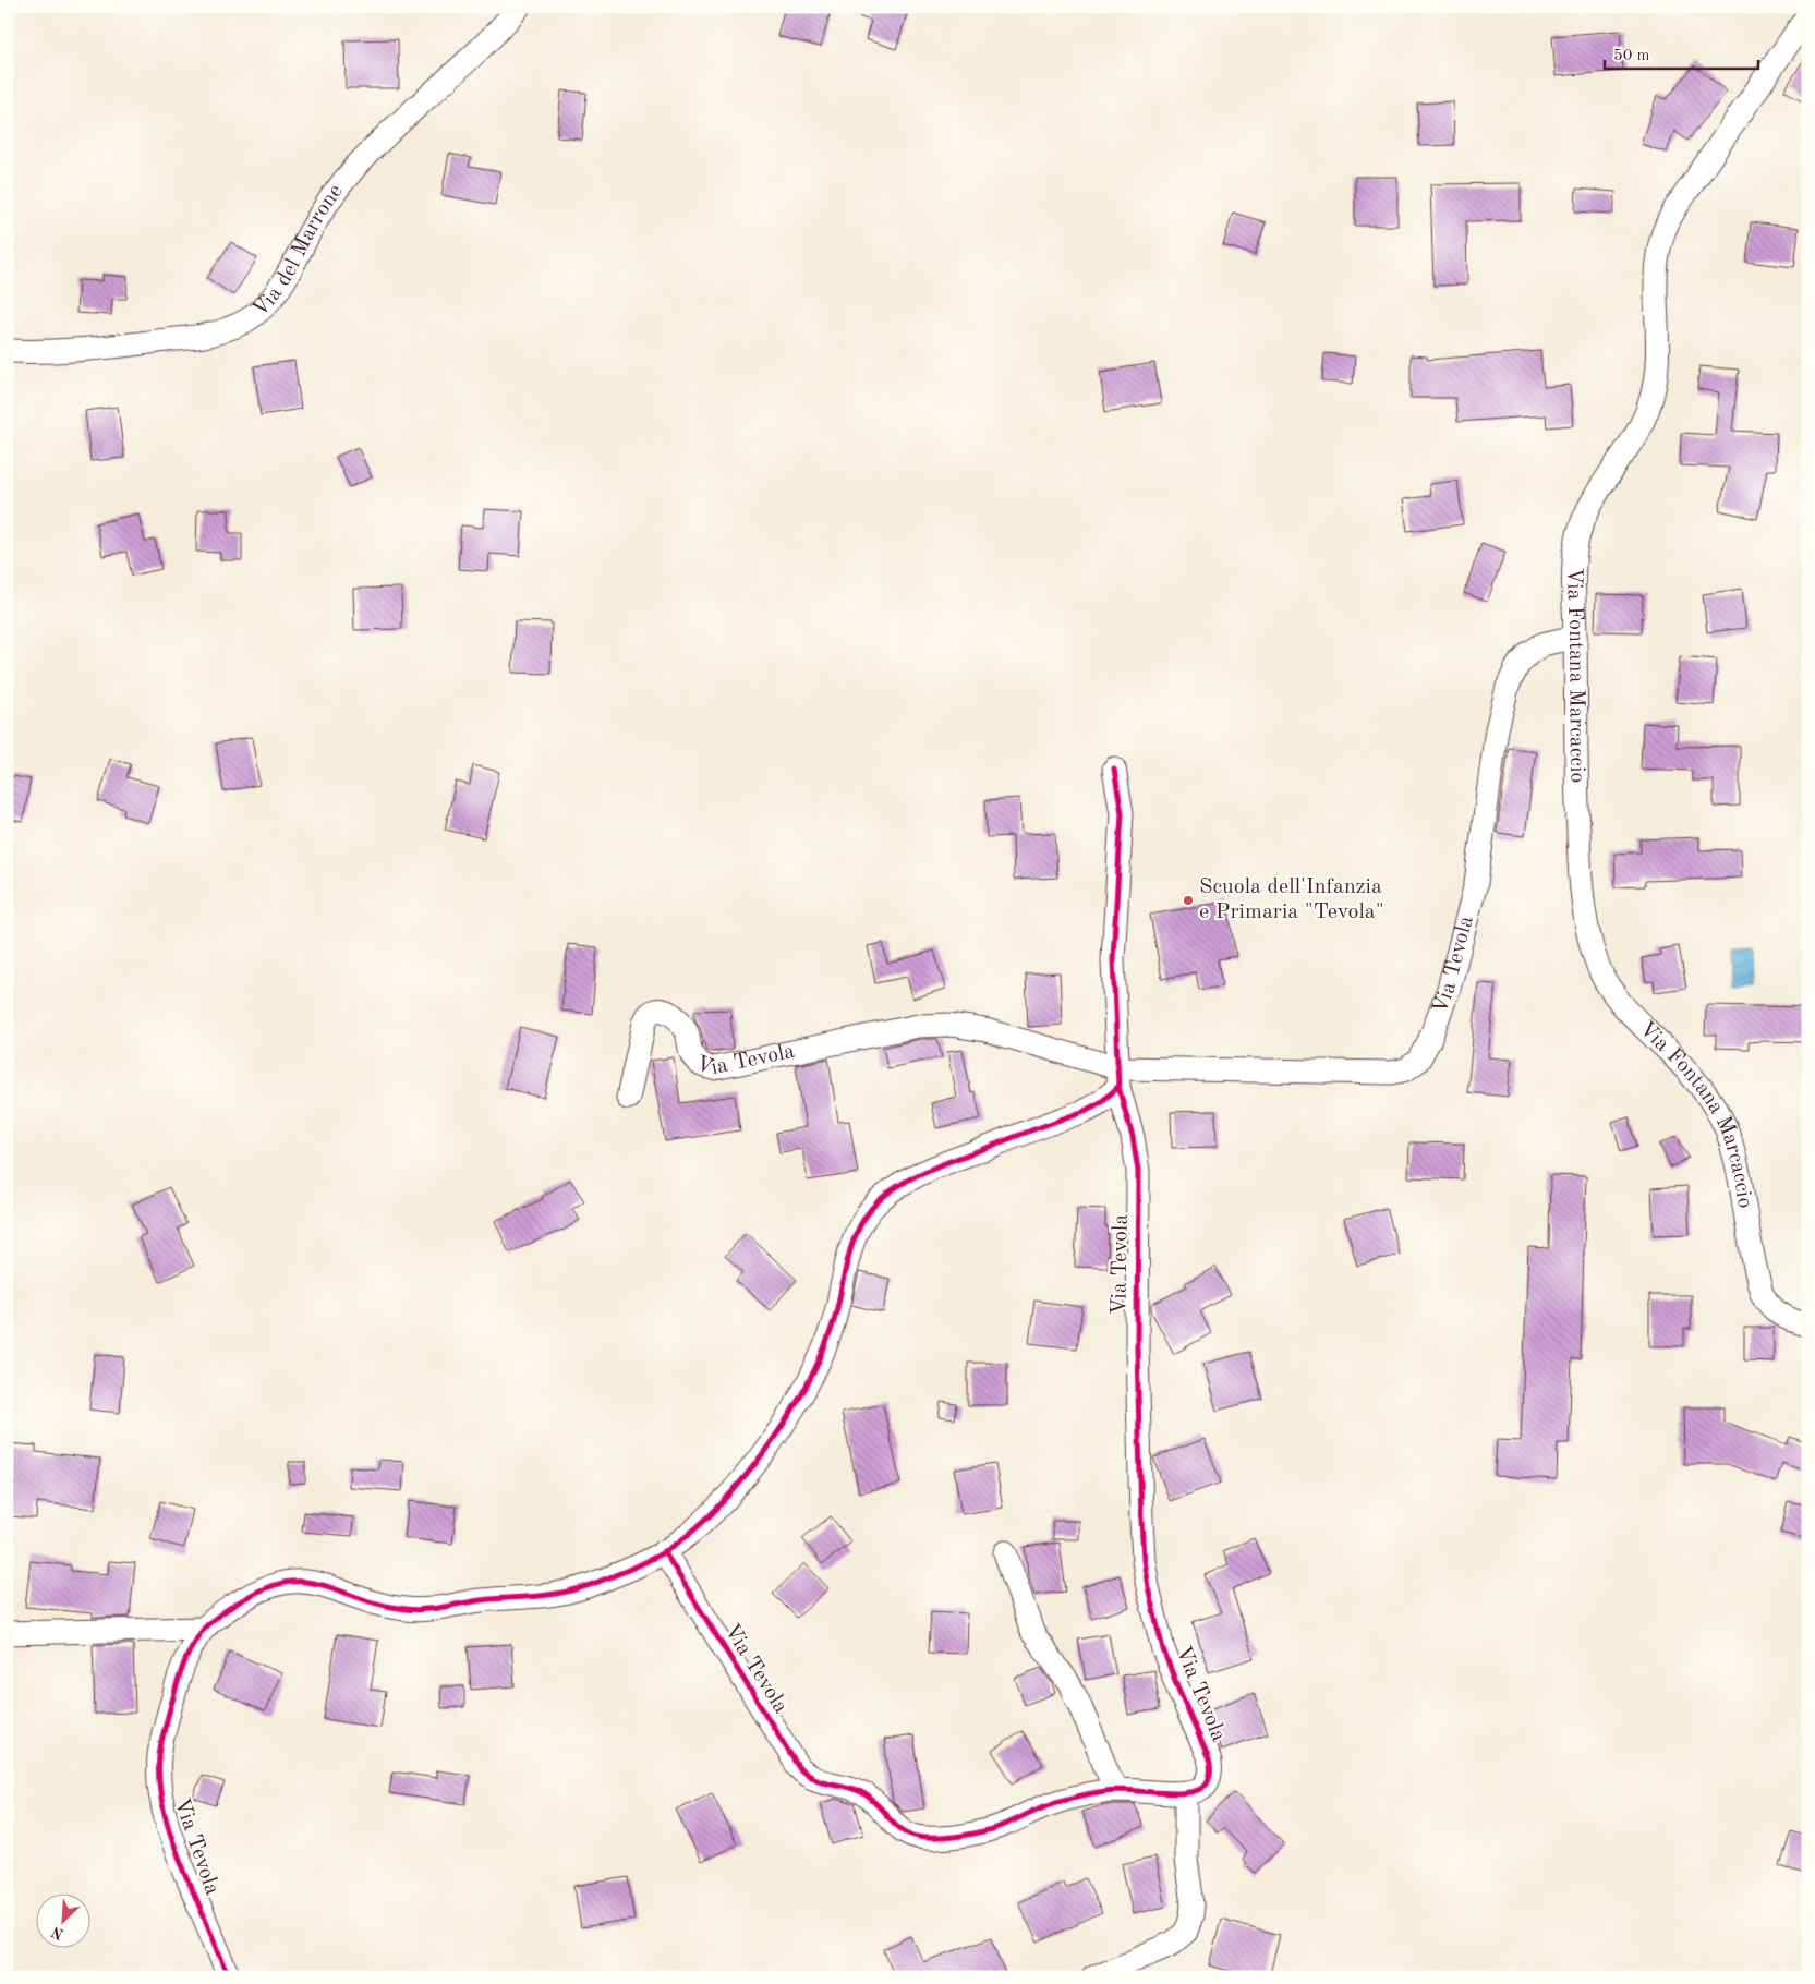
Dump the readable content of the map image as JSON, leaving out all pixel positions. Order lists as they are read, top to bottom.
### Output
{
  "streets": {
    "street": ["Via del Marrone", "Via Fontana Marcaccio", "Via Tevola"]
  },
  "crossings": [
    ["Via Fontana Marcaccio", "Via Tevola"]
  ],
  "places": ["Scuola dell'Infanzia e Primaria \"Tevola\""],
  "scale_bar": "50 m",
  "north": "bottom left"
}
